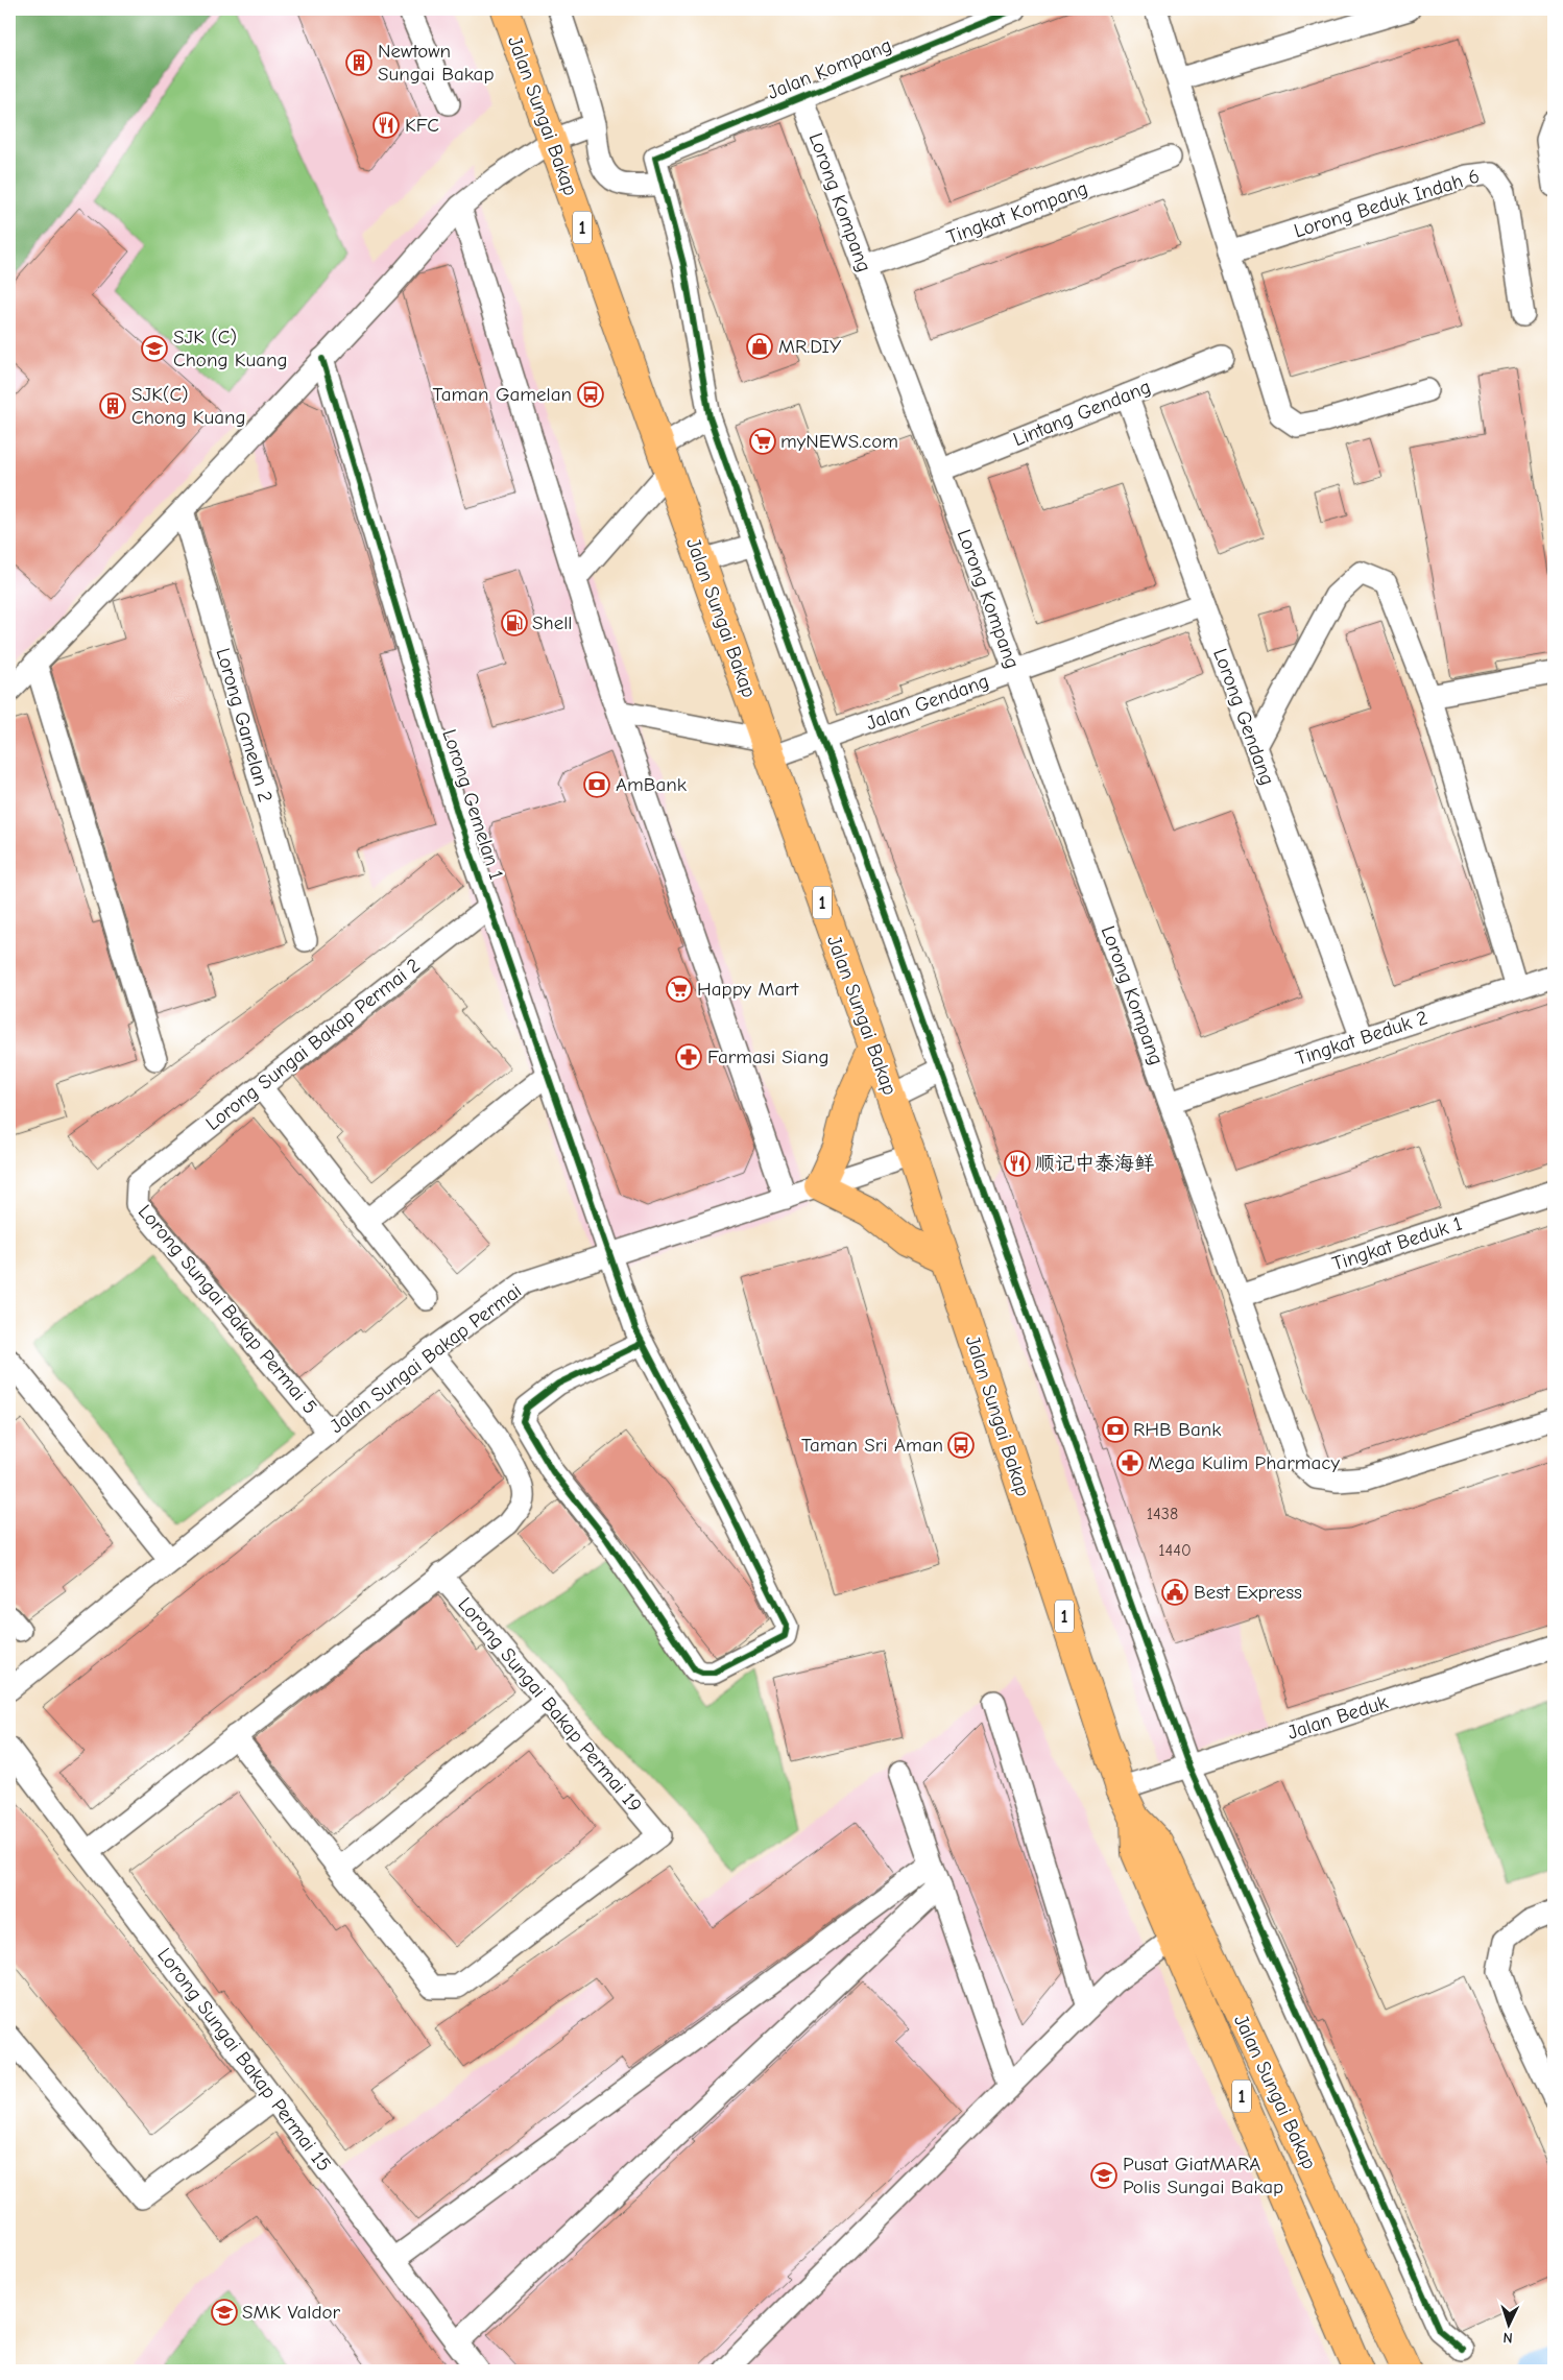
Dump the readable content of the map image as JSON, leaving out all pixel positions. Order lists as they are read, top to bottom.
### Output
{
  "streets": {
    "highway": ["Jalan Sungai Bakap", "1"],
    "street": [
      "Jalan Kompang",
      "Lorong Kompang",
      "Lorong Beduk Indah 6",
      "Tingkat Kompang",
      "Lintang Gendang",
      "Jalan Gendang",
      "Lorong Gendang",
      "Lorong Gamelan 2",
      "Lorong Gemelan 1",
      "Tingkat Beduk 2",
      "Lorong Sungai Bakap Permai 2",
      "Tingkat Beduk 1",
      "Lorong Sungai Bakap Permai 5",
      "Jalan Sungai Bakap Permai",
      "Lorong Sungai Bakap Permai 19",
      "Jalan Beduk",
      "Lorong Sungai Bakap Permai 15"
    ]
  },
  "crossings": [
    ["Jalan Kompang", "Lorong Kompang"],
    ["Jalan Sungai Bakap", "Jalan Gendang"],
    ["Jalan Sungai Bakap", "Jalan Sungai Bakap Permai"],
    ["Jalan Sungai Bakap", "Jalan Beduk"],
    ["Lorong Kompang", "Tingkat Kompang"],
    ["Lorong Kompang", "Lintang Gendang"],
    ["Lorong Kompang", "Jalan Gendang"],
    ["Lorong Kompang", "Tingkat Beduk 2"],
    ["Lorong Kompang", "Tingkat Beduk 1"],
    ["Lintang Gendang", "Lorong Gendang"],
    ["Jalan Gendang", "Lorong Gendang"],
    ["Lorong Gendang", "Tingkat Beduk 2"],
    ["Lorong Gemelan 1", "Lorong Sungai Bakap Permai 2"],
    ["Lorong Gemelan 1", "Jalan Sungai Bakap Permai"],
    ["Lorong Sungai Bakap Permai 2", "Lorong Sungai Bakap Permai 5"],
    ["Lorong Sungai Bakap Permai 5", "Jalan Sungai Bakap Permai"]
  ],
  "places": {
    "building": ["Newtown Sungai Bakap", "SJK(C) Chong Kuang"],
    "restaurant": ["KFC", "顺记中泰海鲜"],
    "shop": ["MR.DIY"],
    "school or university": ["SJK (C) Chong Kuang", "Pusat GiatMARA Polis Sungai Bakap", "SMK Valdor"],
    "bus stop": ["Taman Gamelan", "Taman Sri Aman"],
    "supermarket": ["myNEWS.com", "Happy Mart"],
    "fuel station": ["Shell"],
    "bank": ["AmBank", "RHB Bank"],
    "pharmacy": ["Farmasi Siang", "Mega Kulim Pharmacy"],
    "public building": ["Best Express"]
  },
  "house_numbers": ["1438", "1440"],
  "north": "bottom"
}
